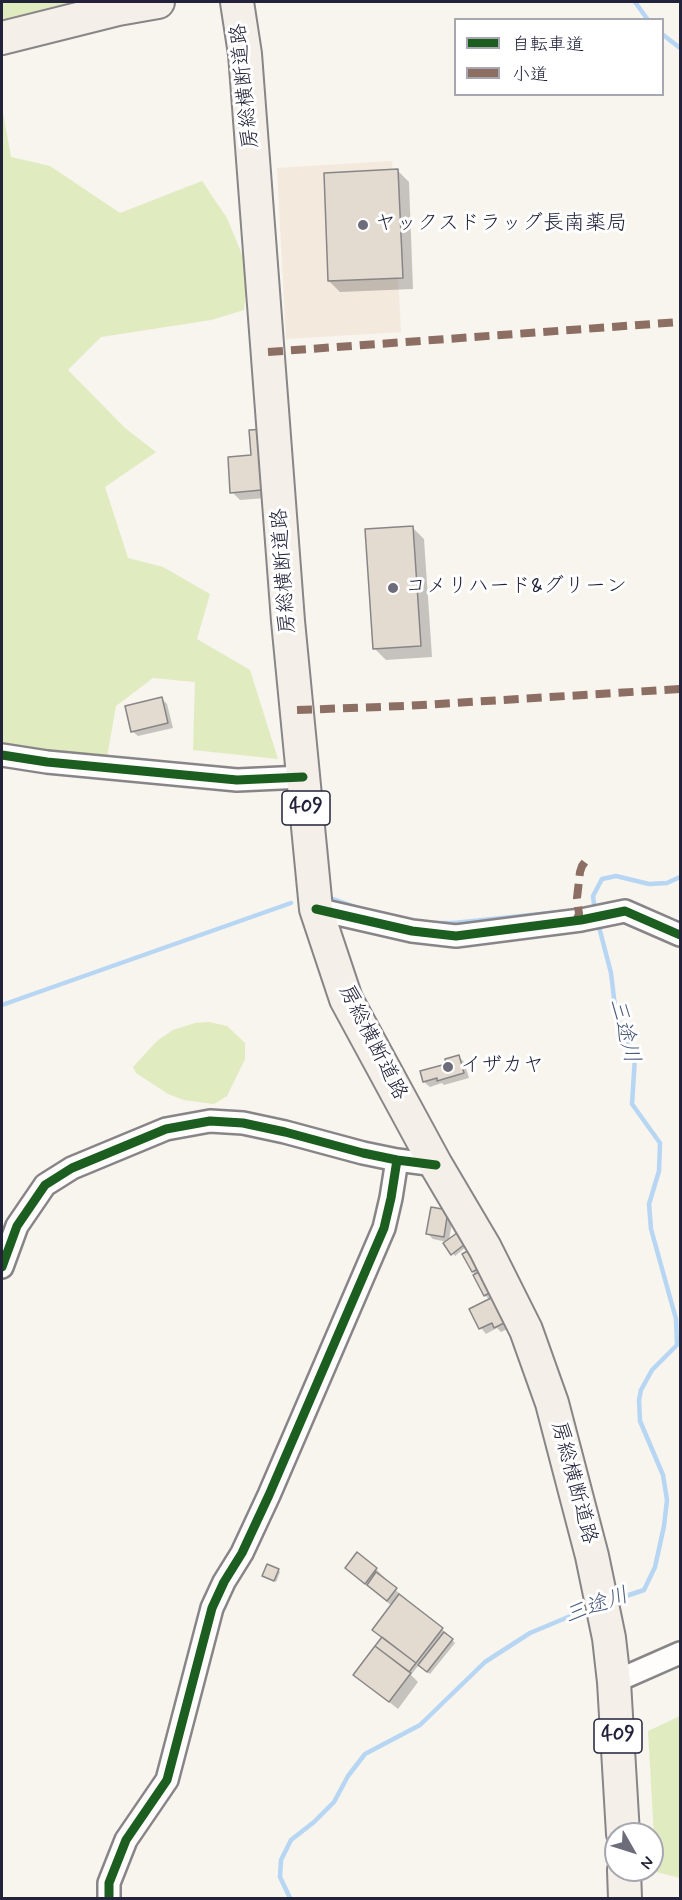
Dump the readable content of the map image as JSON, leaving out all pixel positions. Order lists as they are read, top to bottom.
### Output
{
  "streets": {
    "highway": ["房総横断道路", "409"]
  },
  "water": ["三途川"],
  "places": ["ヤックスドラッグ長南薬局", "コメリハード&グリーン", "イザカヤ"],
  "legend": ["自転車道", "小道"],
  "north": "bottom right"
}
